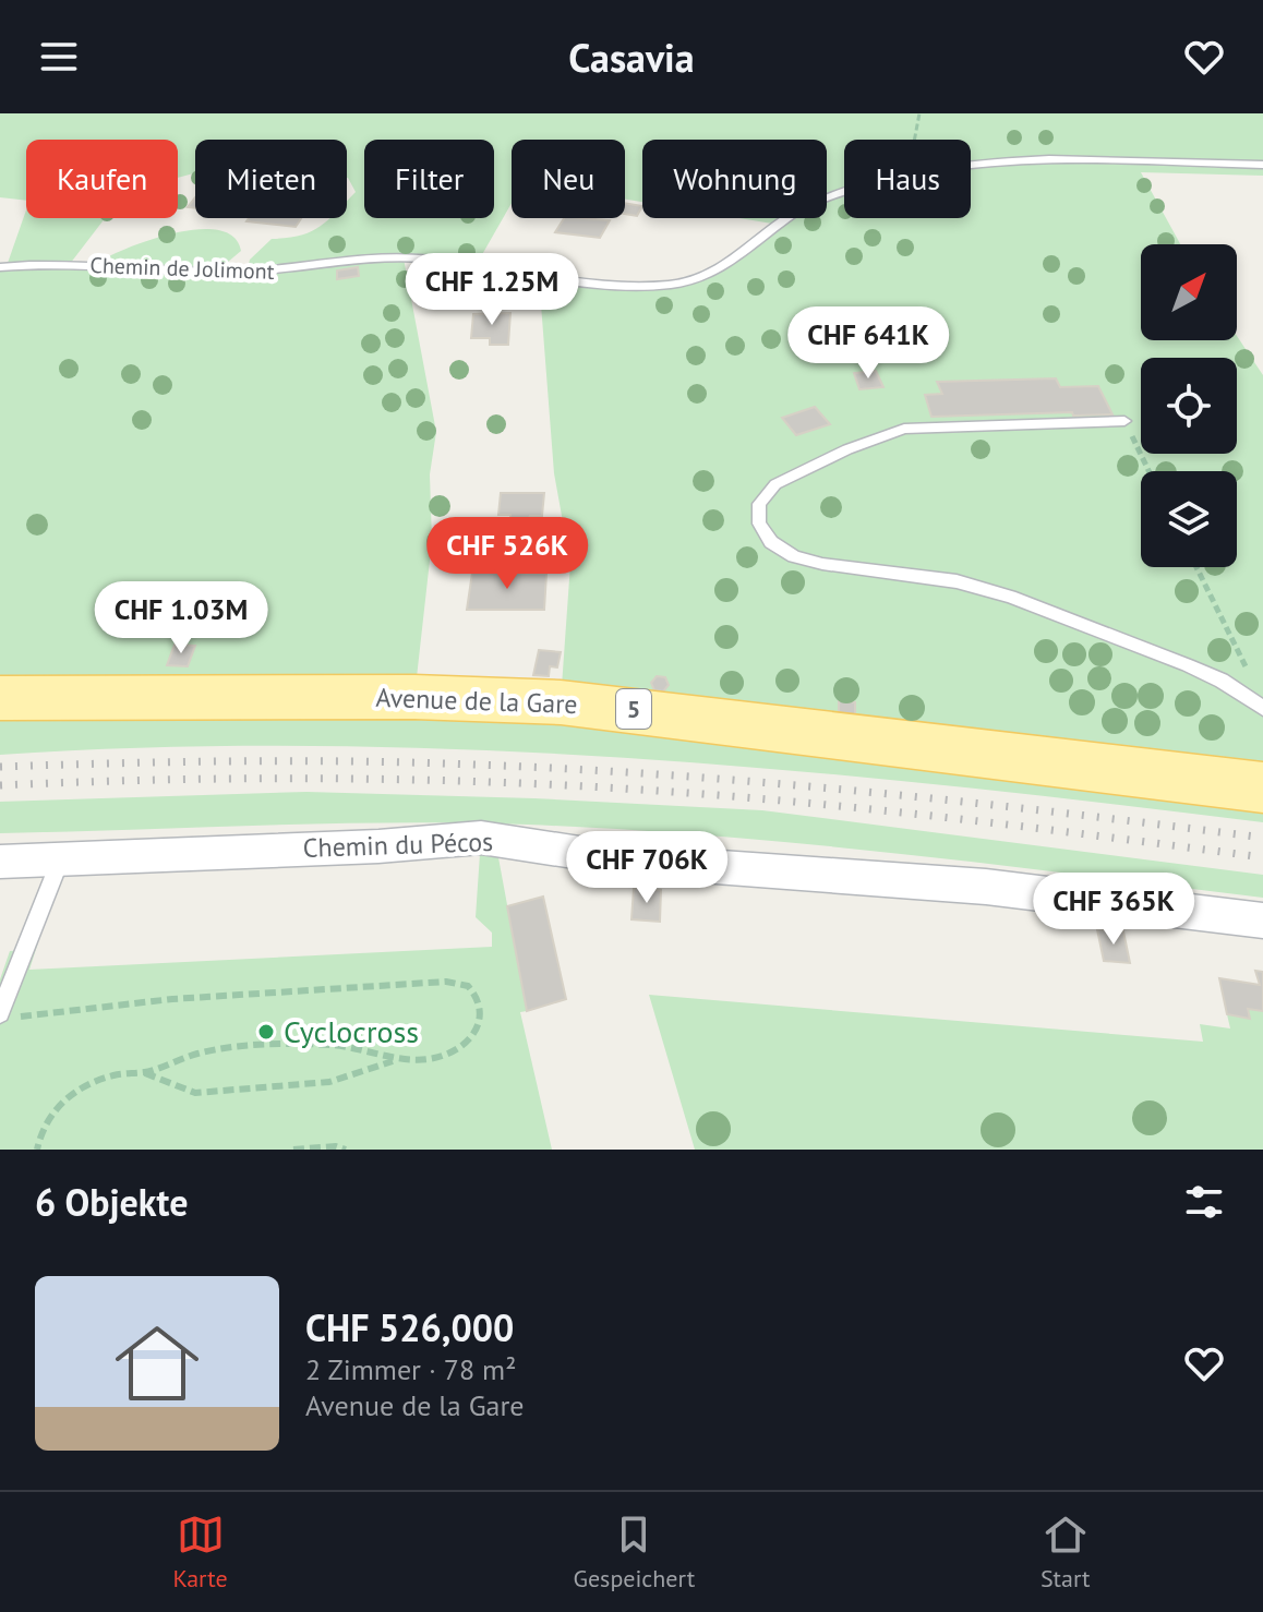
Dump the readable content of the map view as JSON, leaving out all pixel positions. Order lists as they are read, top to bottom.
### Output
{
  "streets": {
    "main road": ["Avenue de la Gare", "5"],
    "street": ["Chemin du Pécos"],
    "lane": ["Chemin de Jolimont"]
  },
  "places": ["Cyclocross"],
  "north": "top right",
  "page": {
    "header": "Casavia",
    "chip": [
      "Kaufen",
      "Mieten",
      "Filter",
      "Neu",
      "Wohnung",
      "Haus"
    ],
    "price": [
      "CHF 1.25M",
      "CHF 641K",
      "CHF 526K",
      "CHF 1.03M",
      "CHF 706K",
      "CHF 365K"
    ],
    "heading": "6 Objekte",
    "list": [
      {
        "name": "CHF 526,000",
        "note": "2 Zimmer · 78 m² · Avenue de la Gare"
      }
    ],
    "tabs": ["Karte", "Gespeichert", "Start"]
  }
}
